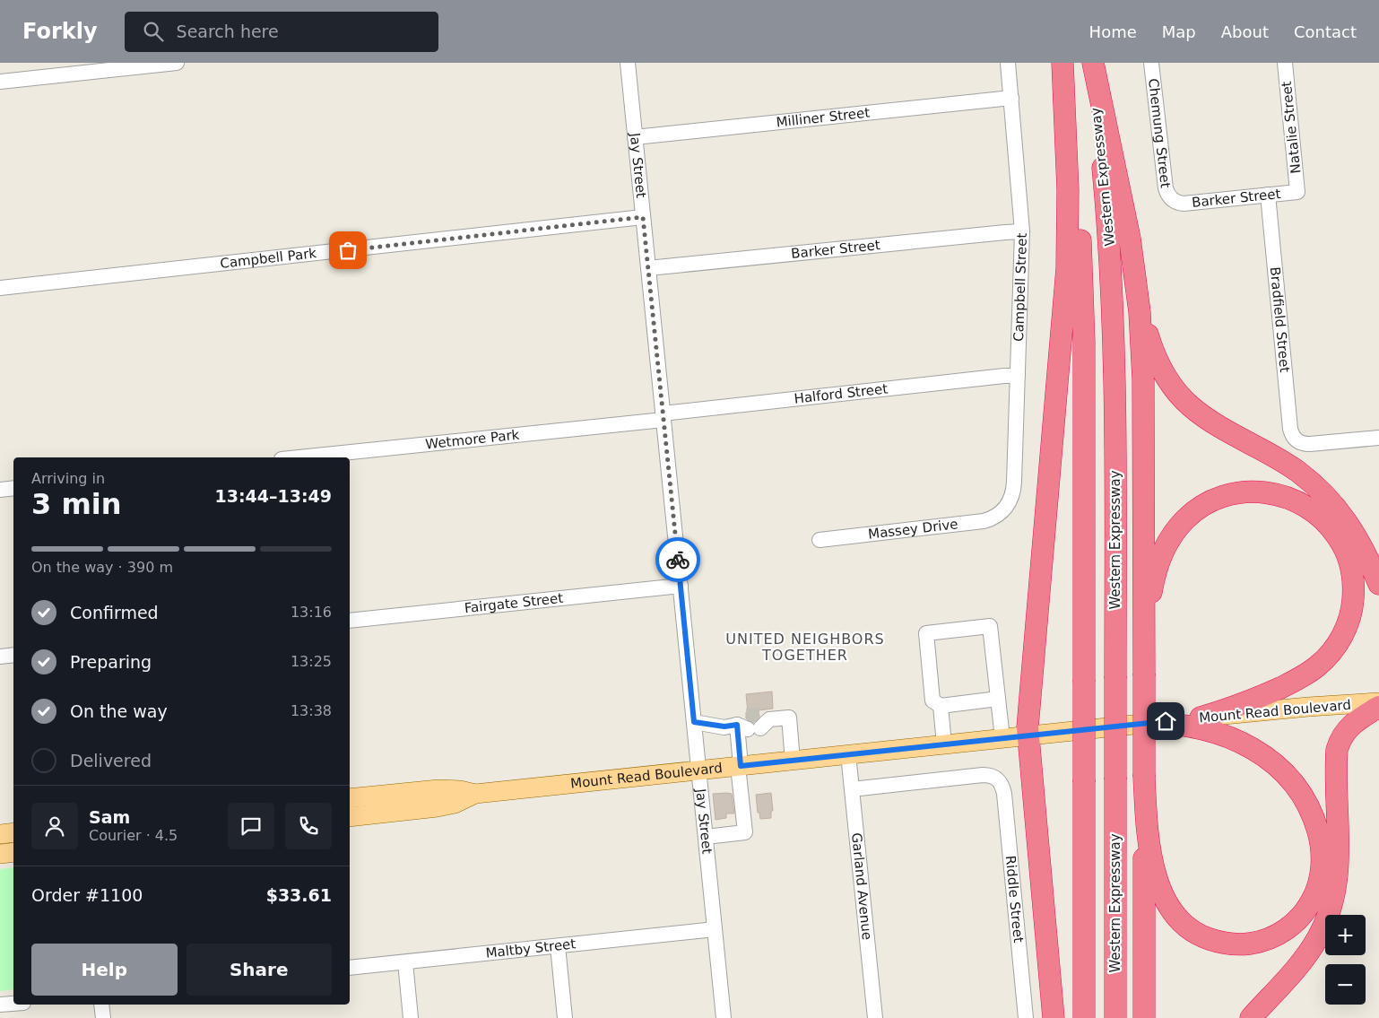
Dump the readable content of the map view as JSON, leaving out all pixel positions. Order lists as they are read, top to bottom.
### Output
{
  "streets": {
    "highway": ["Western Expressway"],
    "main road": ["Mount Read Boulevard"],
    "street": [
      "Milliner Street",
      "Natalie Street",
      "Chemung Street",
      "Jay Street",
      "Barker Street",
      "Campbell Park",
      "Campbell Street",
      "Bradfield Street",
      "Halford Street",
      "Wetmore Park",
      "Massey Drive",
      "Fairgate Street",
      "Garland Avenue",
      "Riddle Street",
      "Maltby Street"
    ]
  },
  "crossings": [
    ["Milliner Street", "Jay Street"],
    ["Milliner Street", "Campbell Street"],
    ["Natalie Street", "Barker Street"],
    ["Chemung Street", "Barker Street"],
    ["Jay Street", "Barker Street"],
    ["Jay Street", "Campbell Park"],
    ["Jay Street", "Halford Street"],
    ["Jay Street", "Wetmore Park"],
    ["Jay Street", "Fairgate Street"],
    ["Jay Street", "Mount Read Boulevard"],
    ["Jay Street", "Maltby Street"],
    ["Barker Street", "Campbell Street"],
    ["Barker Street", "Bradfield Street"],
    ["Campbell Street", "Halford Street"],
    ["Campbell Street", "Massey Drive"],
    ["Halford Street", "Wetmore Park"],
    ["Mount Read Boulevard", "Garland Avenue"],
    ["Garland Avenue", "Riddle Street"]
  ],
  "districts": ["UNITED NEIGHBORS TOGETHER"],
  "page": {
    "header": "Forkly",
    "search": "Search here",
    "nav": [
      "Home",
      "Map",
      "About",
      "Contact"
    ],
    "heading": ["3 min", "Arriving in", "13:44–13:49"],
    "panel": [
      "Sam",
      "Courier · 4.5",
      "Order #1100",
      "$33.61"
    ],
    "bar": "On the way · 390 m",
    "list": [
      ["Confirmed", "13:16"],
      ["Preparing", "13:25"],
      ["On the way", "13:38"],
      "Delivered"
    ],
    "map_buttons": ["+", "−"],
    "buttons": ["Help", "Share"]
  }
}
